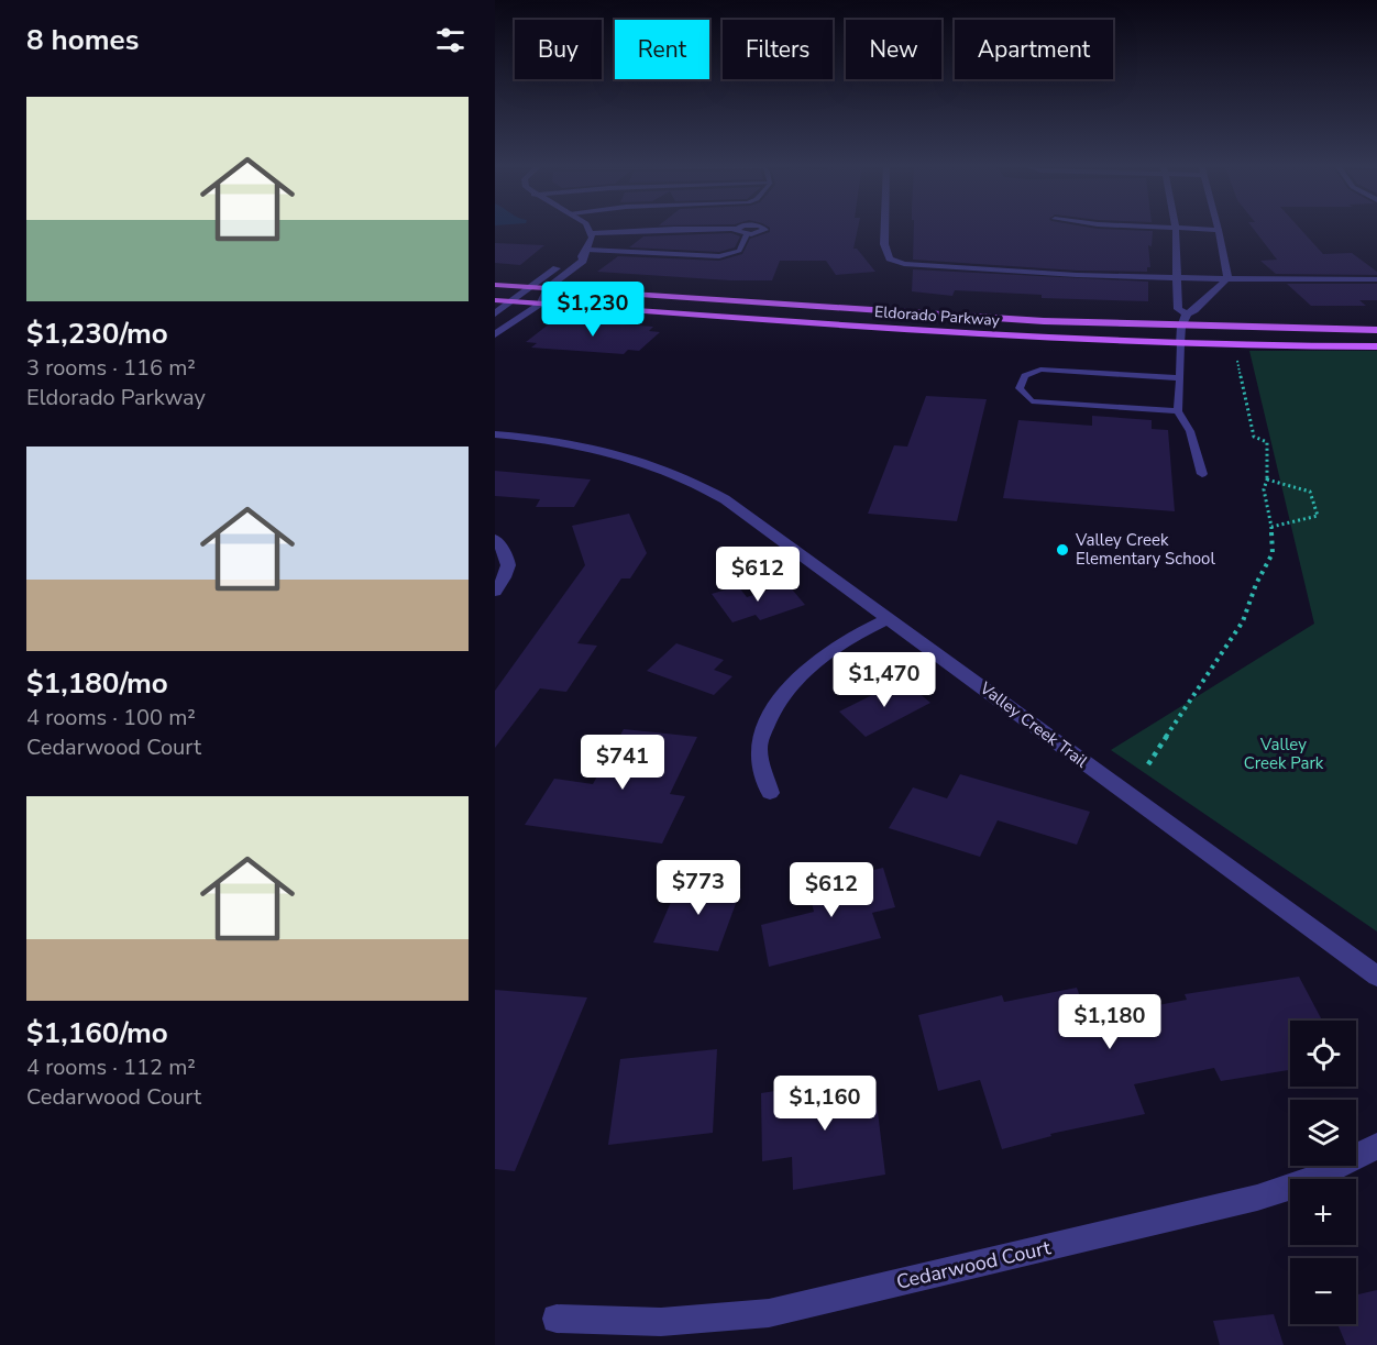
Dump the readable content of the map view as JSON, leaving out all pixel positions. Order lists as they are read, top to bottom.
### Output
{
  "streets": {
    "main road": ["Eldorado Parkway"],
    "street": ["Valley Creek Trail", "Cedarwood Court"]
  },
  "parks": ["Valley Creek Park"],
  "places": ["Valley Creek Elementary School"],
  "page": {
    "heading": "8 homes",
    "chip": [
      "Buy",
      "Rent",
      "Filters",
      "New",
      "Apartment"
    ],
    "list": [
      {
        "name": "$1,230/mo",
        "note": "3 rooms · 116 m² · Eldorado Parkway"
      },
      {
        "name": "$1,180/mo",
        "note": "4 rooms · 100 m² · Cedarwood Court"
      },
      {
        "name": "$1,160/mo",
        "note": "4 rooms · 112 m² · Cedarwood Court"
      }
    ],
    "price": [
      "$1,230",
      "$612",
      "$1,470",
      "$741",
      "$773",
      "$612",
      "$1,180",
      "$1,160"
    ],
    "map_buttons": ["+", "−"]
  }
}
